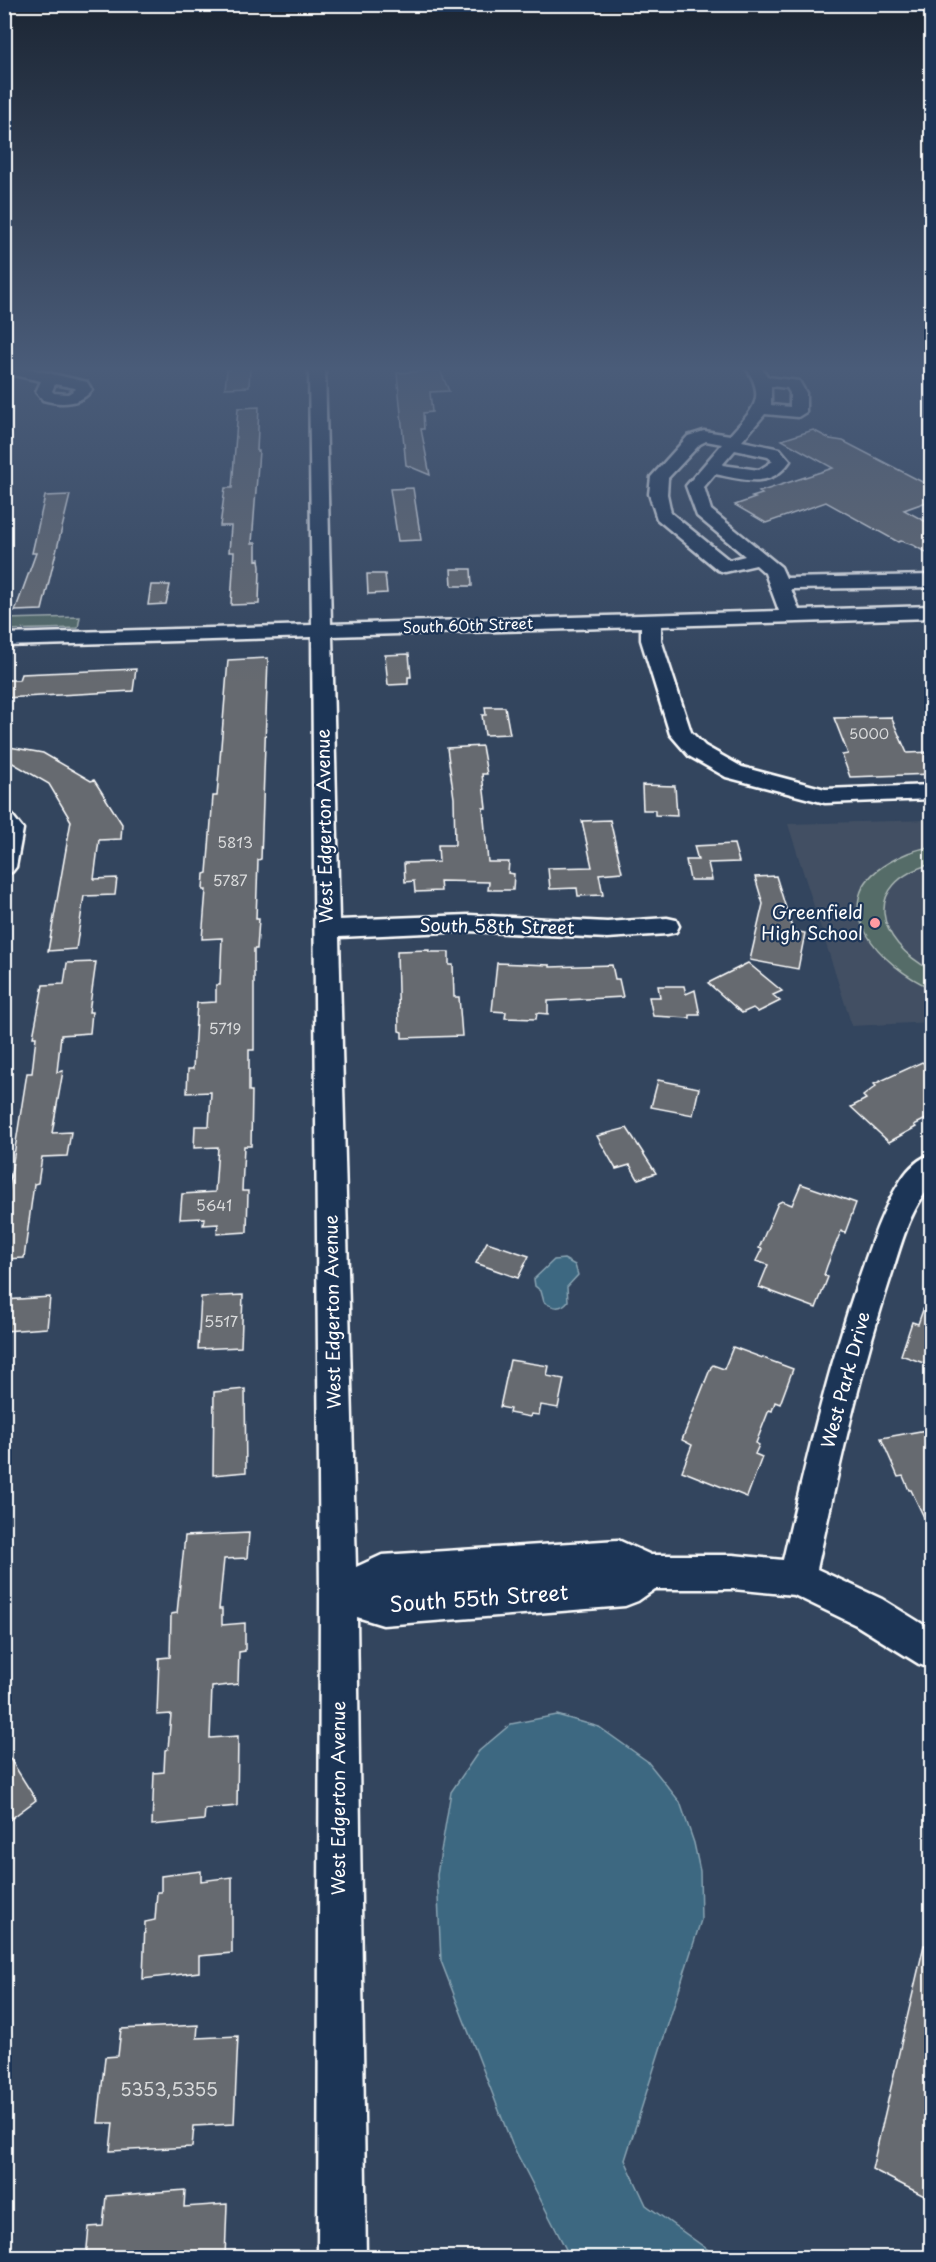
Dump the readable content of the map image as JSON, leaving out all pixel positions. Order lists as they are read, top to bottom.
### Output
{
  "streets": {
    "street": [
      "South 60th Street",
      "West Edgerton Avenue",
      "South 58th Street",
      "West Park Drive",
      "South 55th Street"
    ]
  },
  "crossings": [
    ["South 60th Street", "West Edgerton Avenue"],
    ["West Edgerton Avenue", "South 58th Street"],
    ["West Edgerton Avenue", "South 55th Street"],
    ["West Park Drive", "South 55th Street"]
  ],
  "places": ["Greenfield High School"],
  "house_numbers": [
    "5000",
    "5813",
    "5787",
    "5719",
    "5641",
    "5517",
    "5353,5355"
  ]
}
